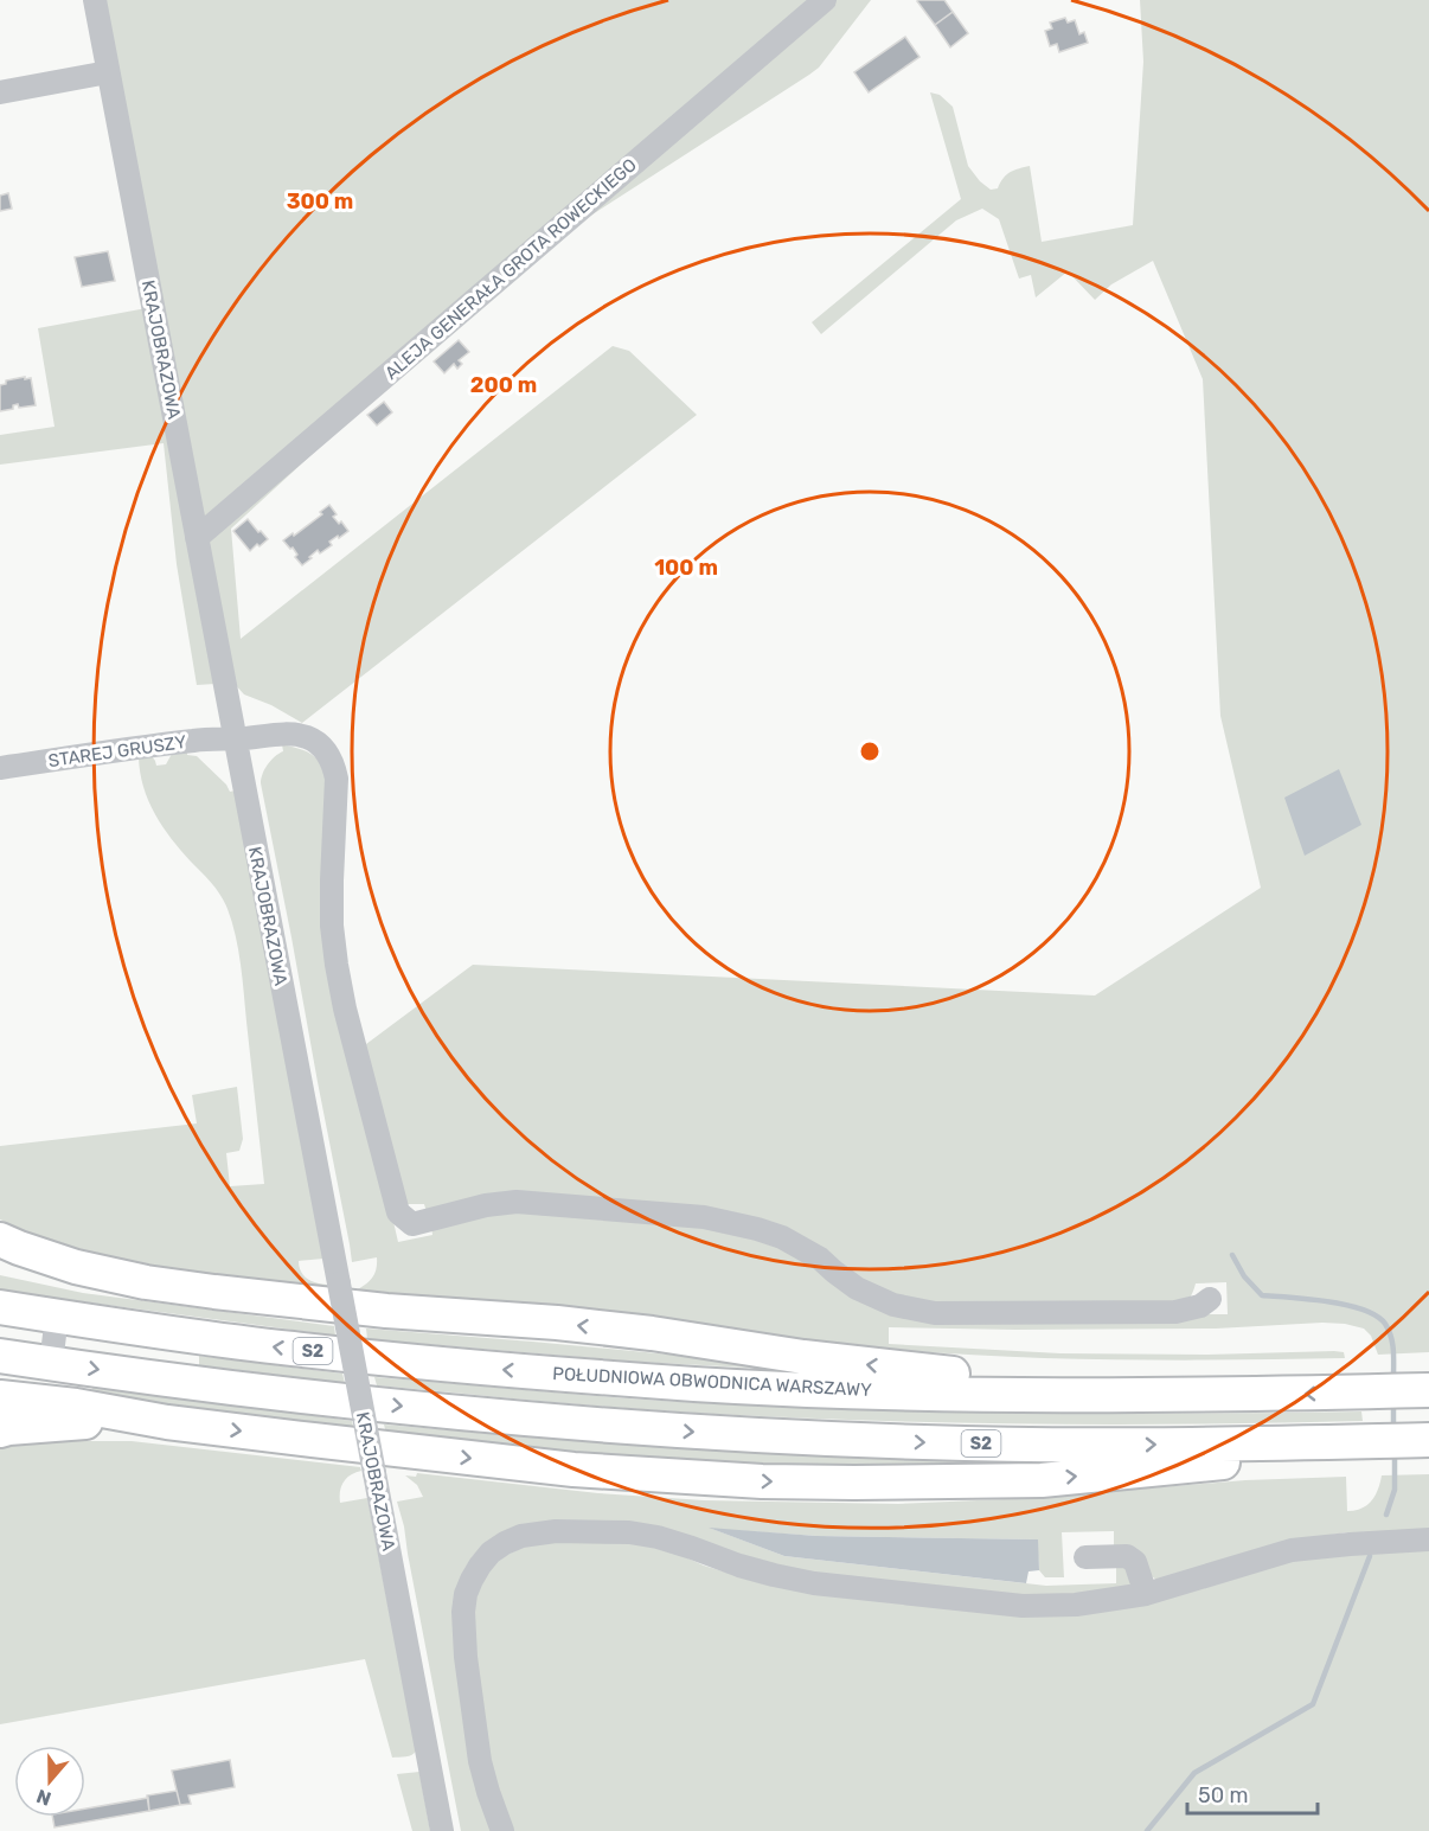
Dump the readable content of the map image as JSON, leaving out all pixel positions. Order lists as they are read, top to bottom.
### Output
{
  "streets": {
    "highway": ["S2", "POŁUDNIOWA OBWODNICA WARSZAWY"],
    "street": ["ALEJA GENERAŁA GROTA ROWECKIEGO", "KRAJOBRAZOWA", "STAREJ GRUSZY"]
  },
  "crossings": [
    ["ALEJA GENERAŁA GROTA ROWECKIEGO", "KRAJOBRAZOWA"],
    ["KRAJOBRAZOWA", "STAREJ GRUSZY"]
  ],
  "scale_bar": "50 m",
  "north": "bottom",
  "rings": ["300 m", "200 m", "100 m"]
}
